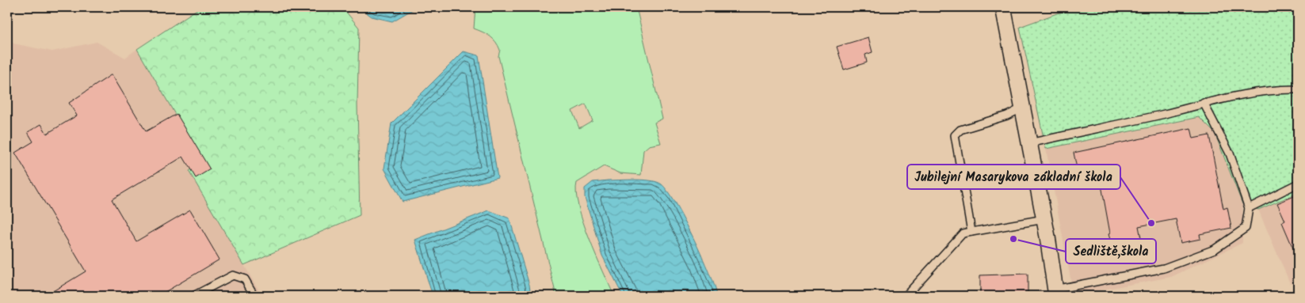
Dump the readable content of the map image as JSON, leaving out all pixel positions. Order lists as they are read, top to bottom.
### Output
{
  "places": ["Jubilejní Masarykova základní škola", "Sedliště,škola"]
}
